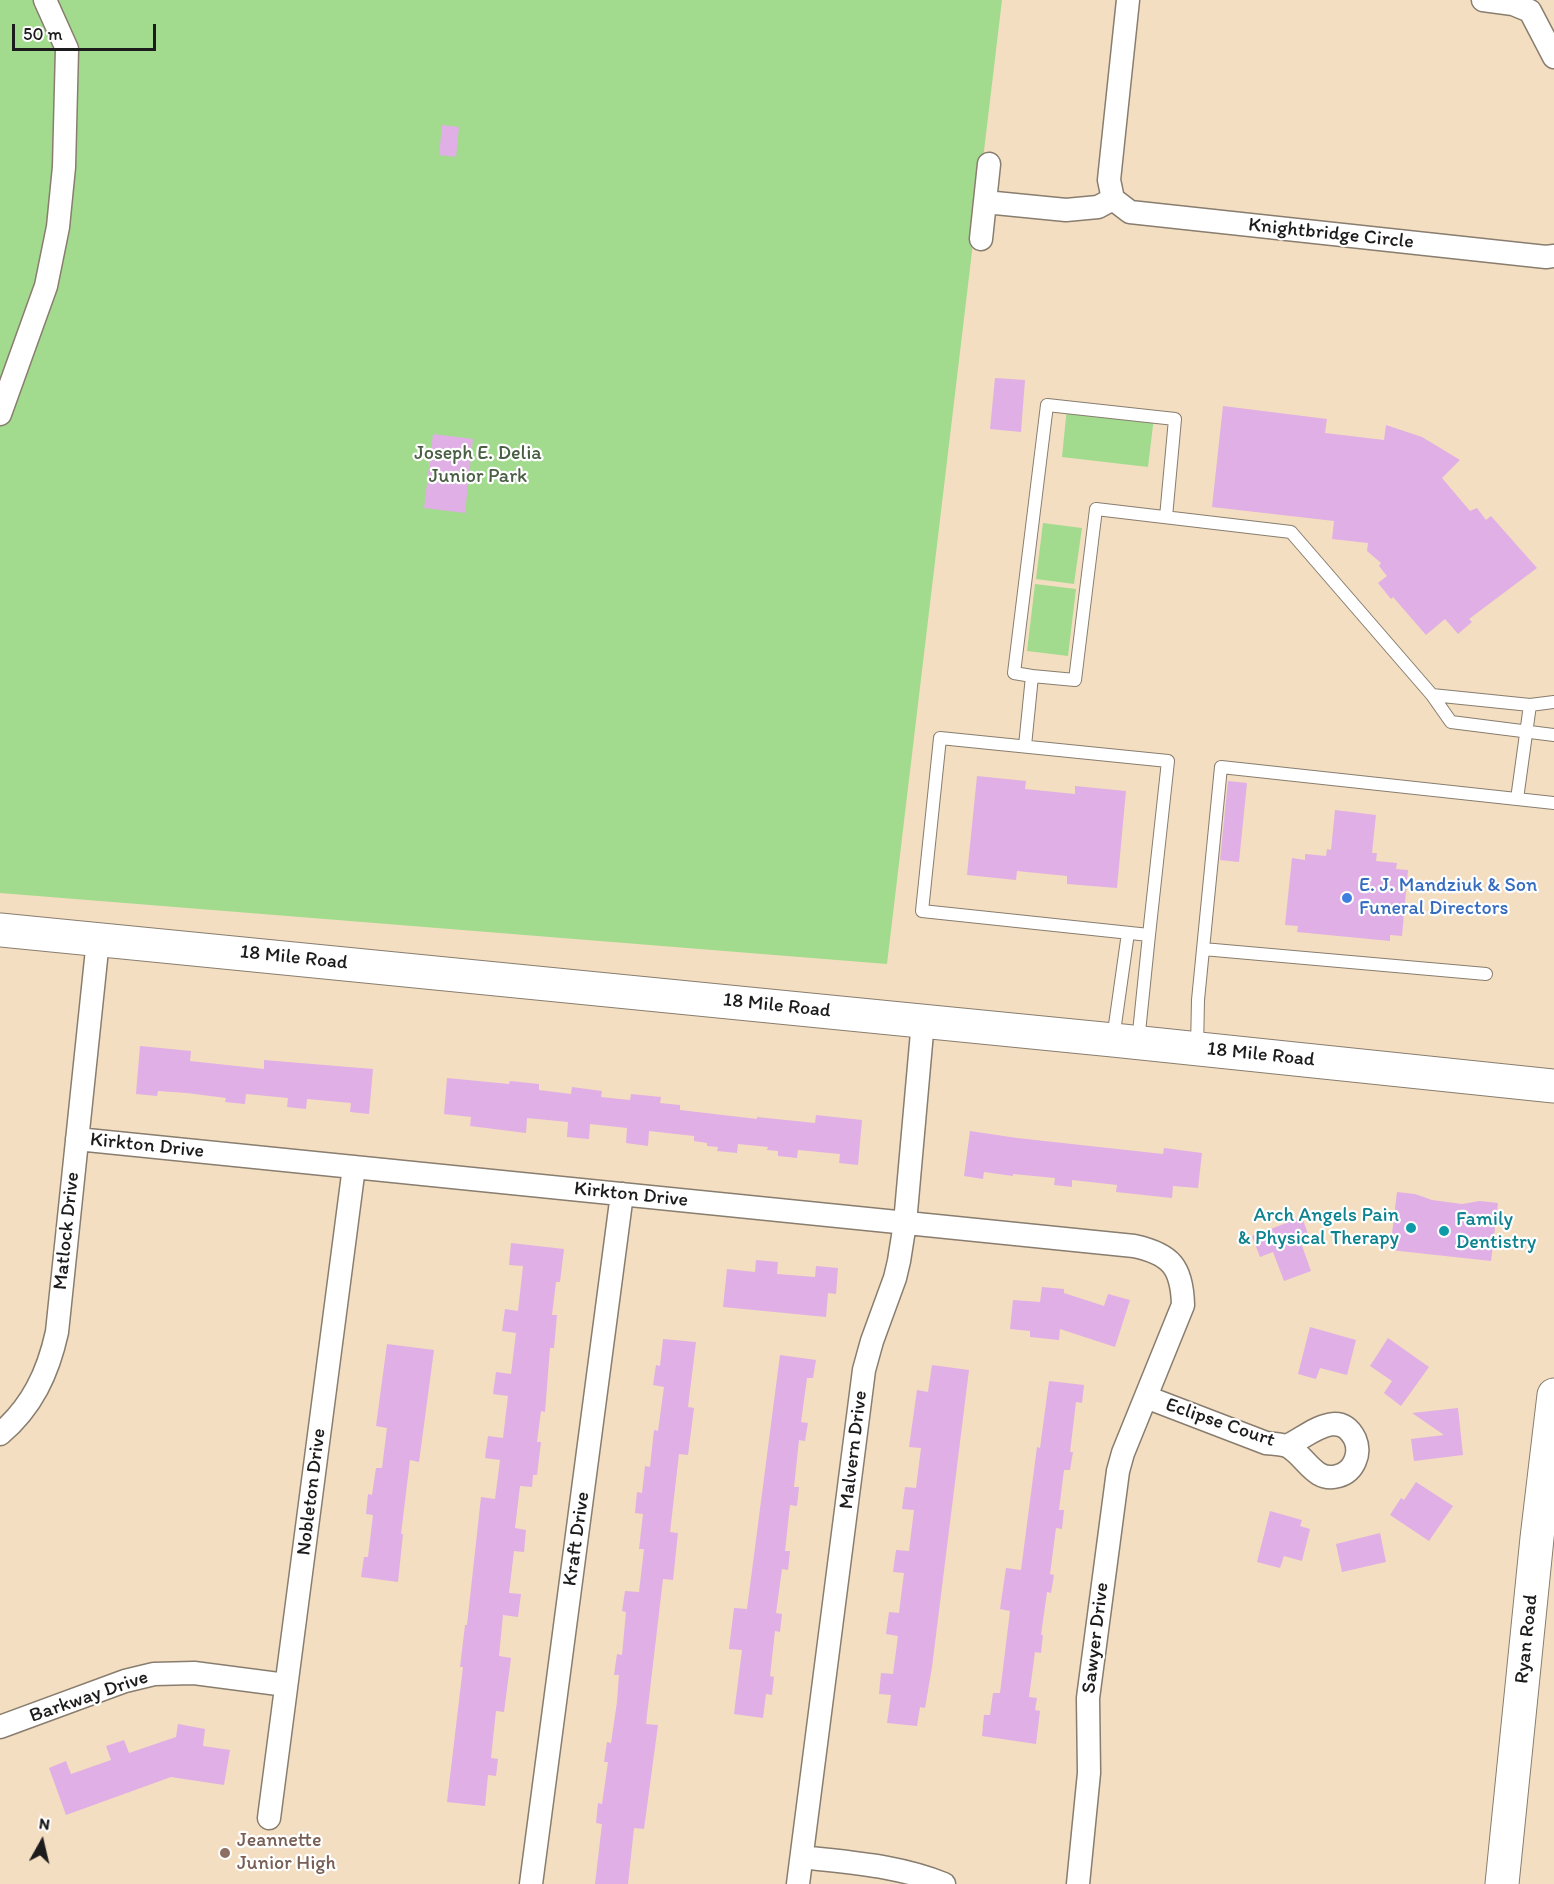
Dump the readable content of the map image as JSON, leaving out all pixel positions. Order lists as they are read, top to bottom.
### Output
{
  "streets": {
    "main road": ["18 Mile Road", "Ryan Road"],
    "street": [
      "Knightbridge Circle",
      "Kirkton Drive",
      "Matlock Drive",
      "Eclipse Court",
      "Malvern Drive",
      "Nobleton Drive",
      "Kraft Drive",
      "Sawyer Drive",
      "Barkway Drive"
    ]
  },
  "crossings": [
    ["18 Mile Road", "Matlock Drive"],
    ["18 Mile Road", "Malvern Drive"],
    ["Kirkton Drive", "Matlock Drive"],
    ["Kirkton Drive", "Eclipse Court"],
    ["Kirkton Drive", "Malvern Drive"],
    ["Kirkton Drive", "Nobleton Drive"],
    ["Kirkton Drive", "Kraft Drive"],
    ["Eclipse Court", "Sawyer Drive"],
    ["Nobleton Drive", "Barkway Drive"]
  ],
  "parks": ["Joseph E. Delia Junior Park"],
  "places": [
    "E. J. Mandziuk & Son Funeral Directors",
    "Arch Angels Pain & Physical Therapy",
    "Family Dentistry",
    "Jeannette Junior High"
  ],
  "scale_bar": "50 m",
  "north": "top"
}
